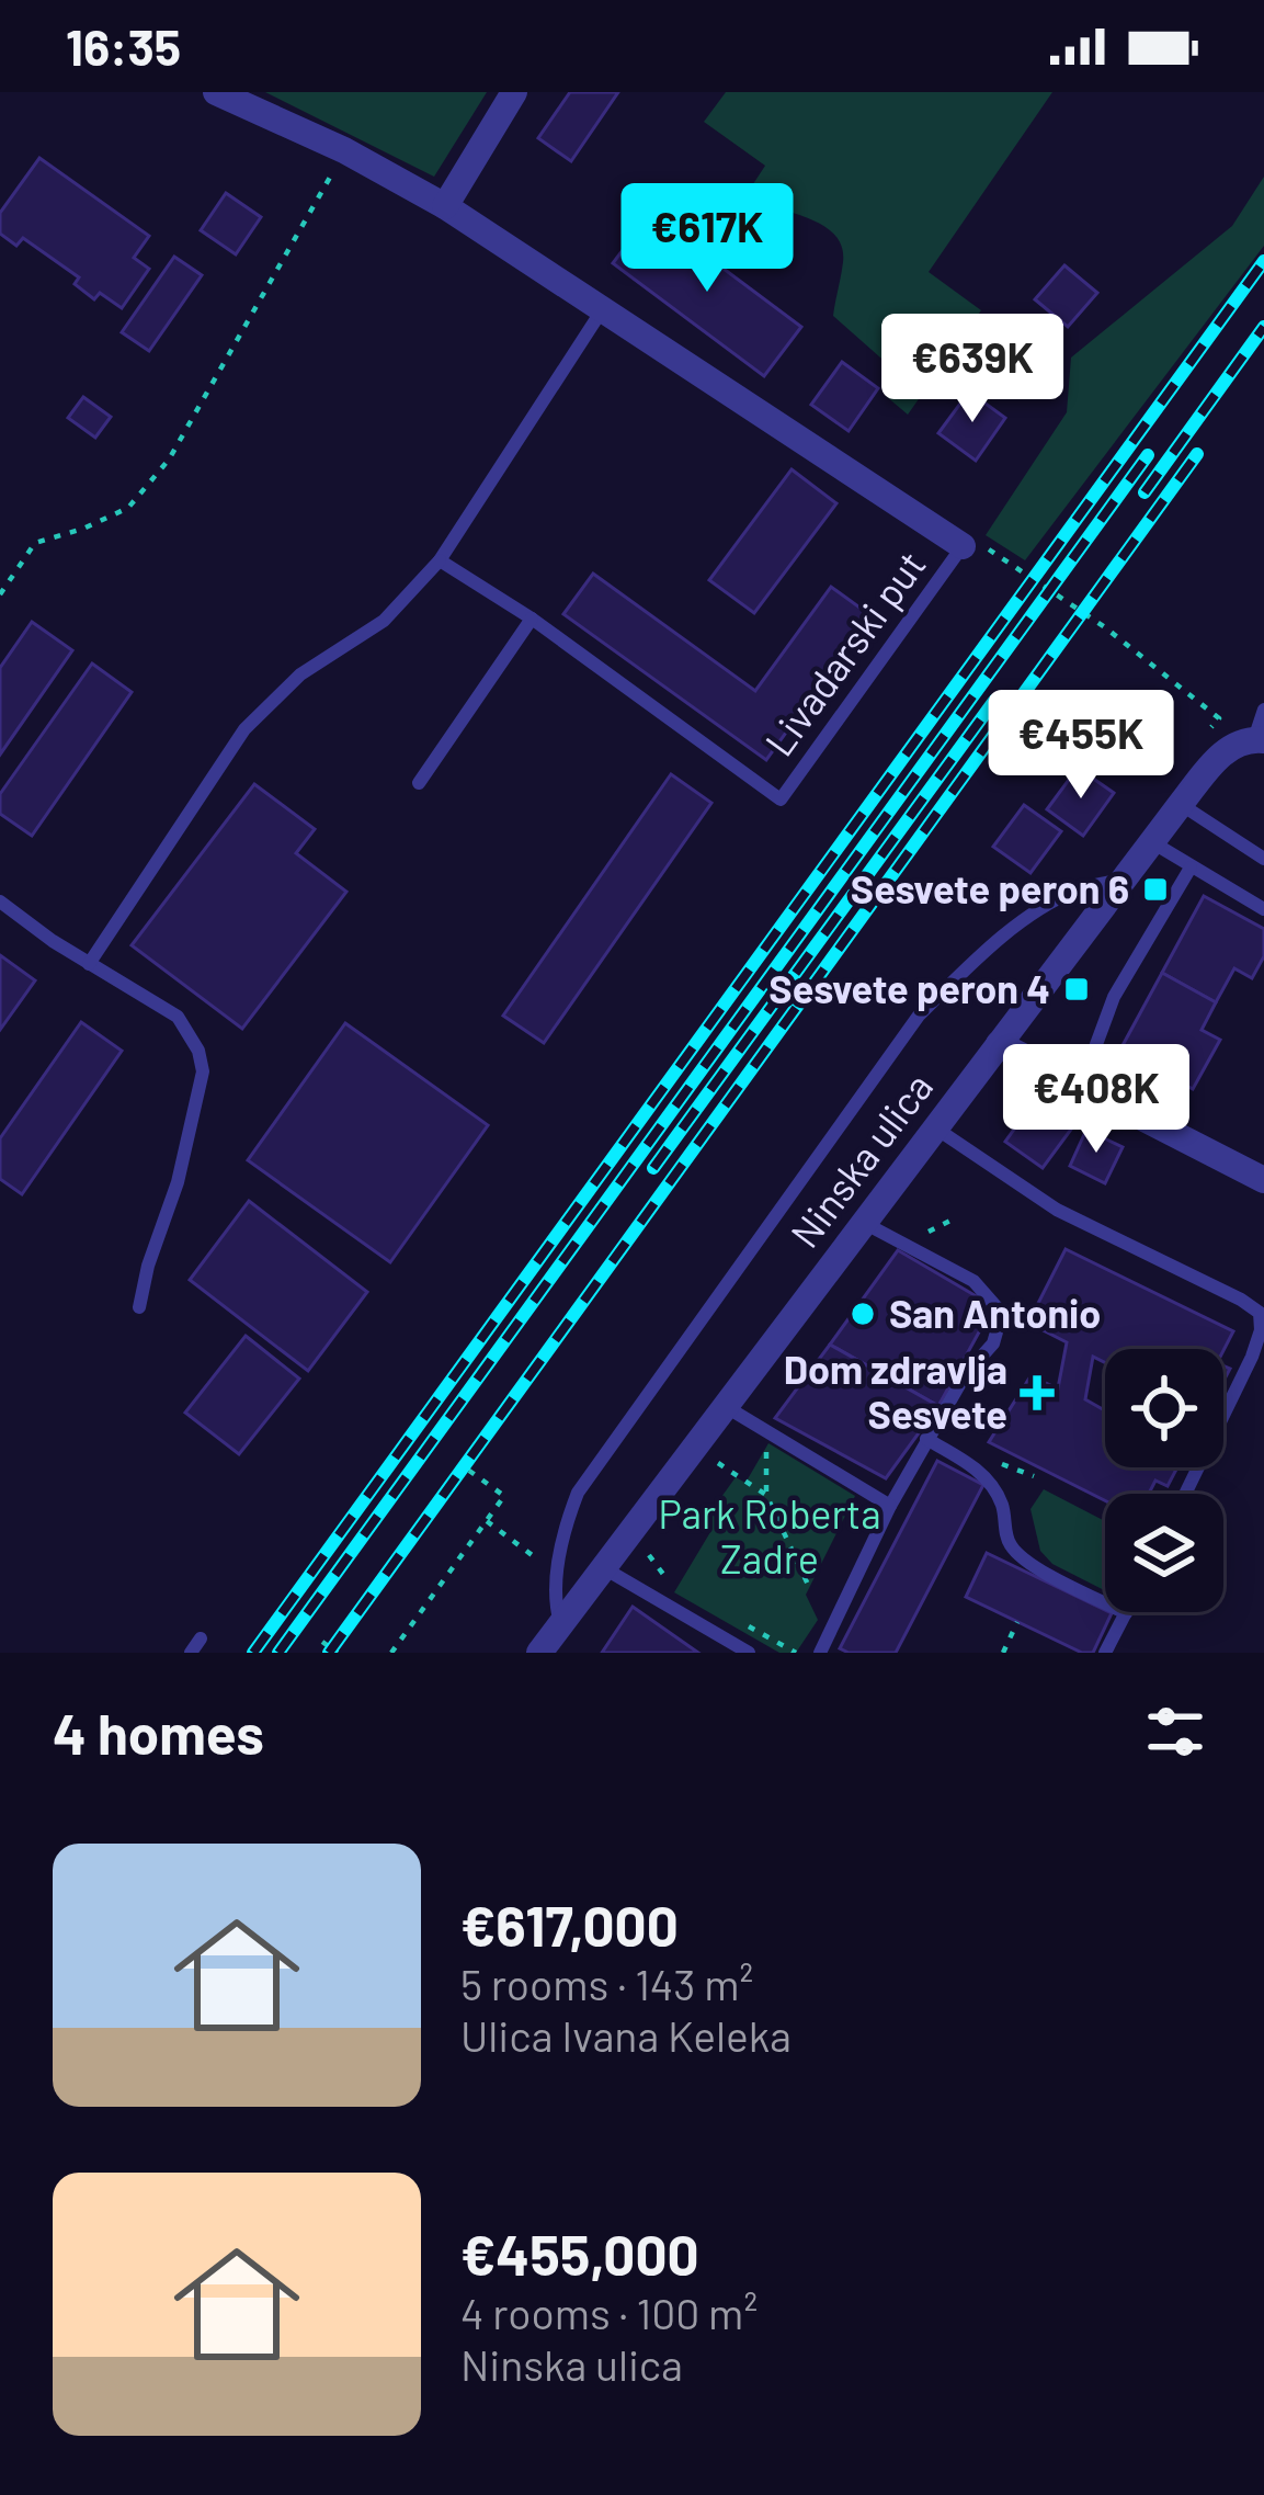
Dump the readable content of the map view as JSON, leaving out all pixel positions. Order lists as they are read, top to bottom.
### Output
{
  "streets": {
    "street": ["Ninska ulica"],
    "lane": ["Livadarski put"]
  },
  "parks": ["Park Roberta Zadre"],
  "places": {
    "transit": ["Sesvete peron 6", "Sesvete peron 4"],
    "other": ["San Antonio"],
    "health": ["Dom zdravlja Sesvete"]
  },
  "page": {
    "status": "16:35",
    "price": [
      "€617K",
      "€639K",
      "€455K",
      "€408K"
    ],
    "heading": "4 homes",
    "list": [
      {
        "name": "€617,000",
        "note": "5 rooms · 143 m² · Ulica Ivana Keleka"
      },
      {
        "name": "€455,000",
        "note": "4 rooms · 100 m² · Ninska ulica"
      }
    ]
  }
}
